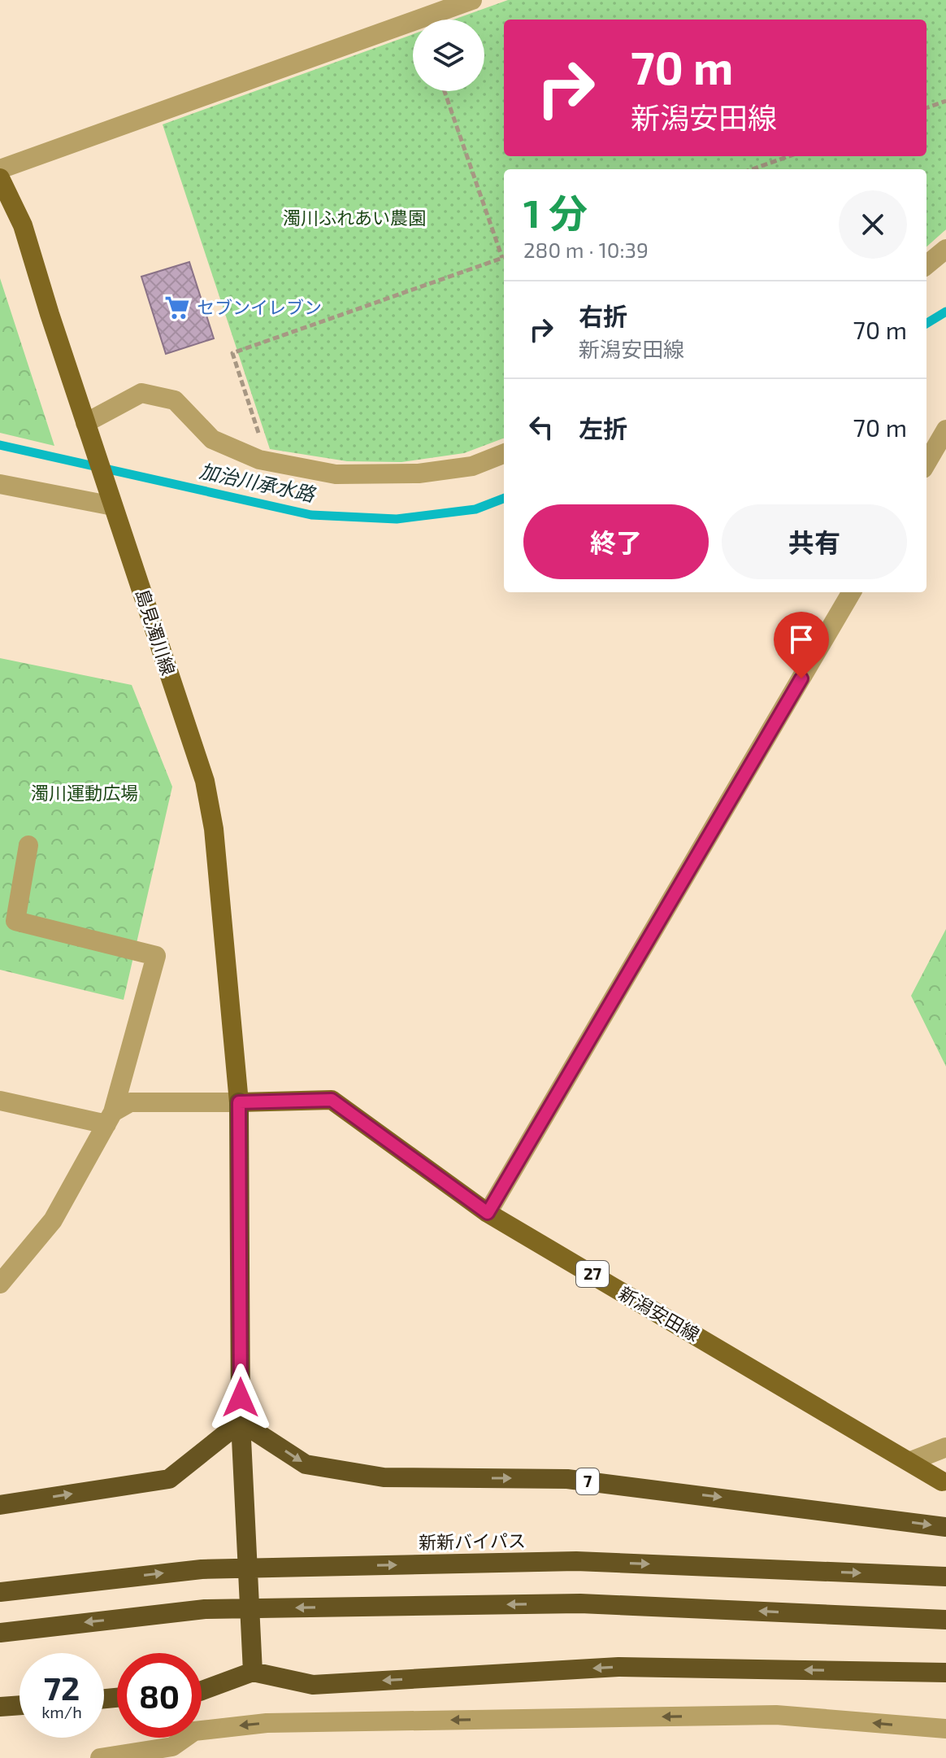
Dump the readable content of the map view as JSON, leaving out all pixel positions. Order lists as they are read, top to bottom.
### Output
{
  "streets": {
    "highway": ["7", "新新バイパス"],
    "main road": ["島見濁川線", "27", "新潟安田線"]
  },
  "crossings": [
    ["島見濁川線", "新潟安田線"]
  ],
  "water": ["加治川承水路"],
  "parks": ["濁川ふれあい農園", "濁川運動広場"],
  "places": {
    "supermarket": ["セブンイレブン"]
  },
  "page": {
    "turn": ["70 m", "新潟安田線"],
    "heading": ["1 分", "280 m · 10:39"],
    "list": [
      {
        "name": "右折",
        "note": "新潟安田線",
        "value": "70 m"
      },
      {
        "name": "左折",
        "value": "70 m"
      }
    ],
    "buttons": ["終了", "共有"],
    "speed": "72 km/h",
    "limit": "80"
  }
}
